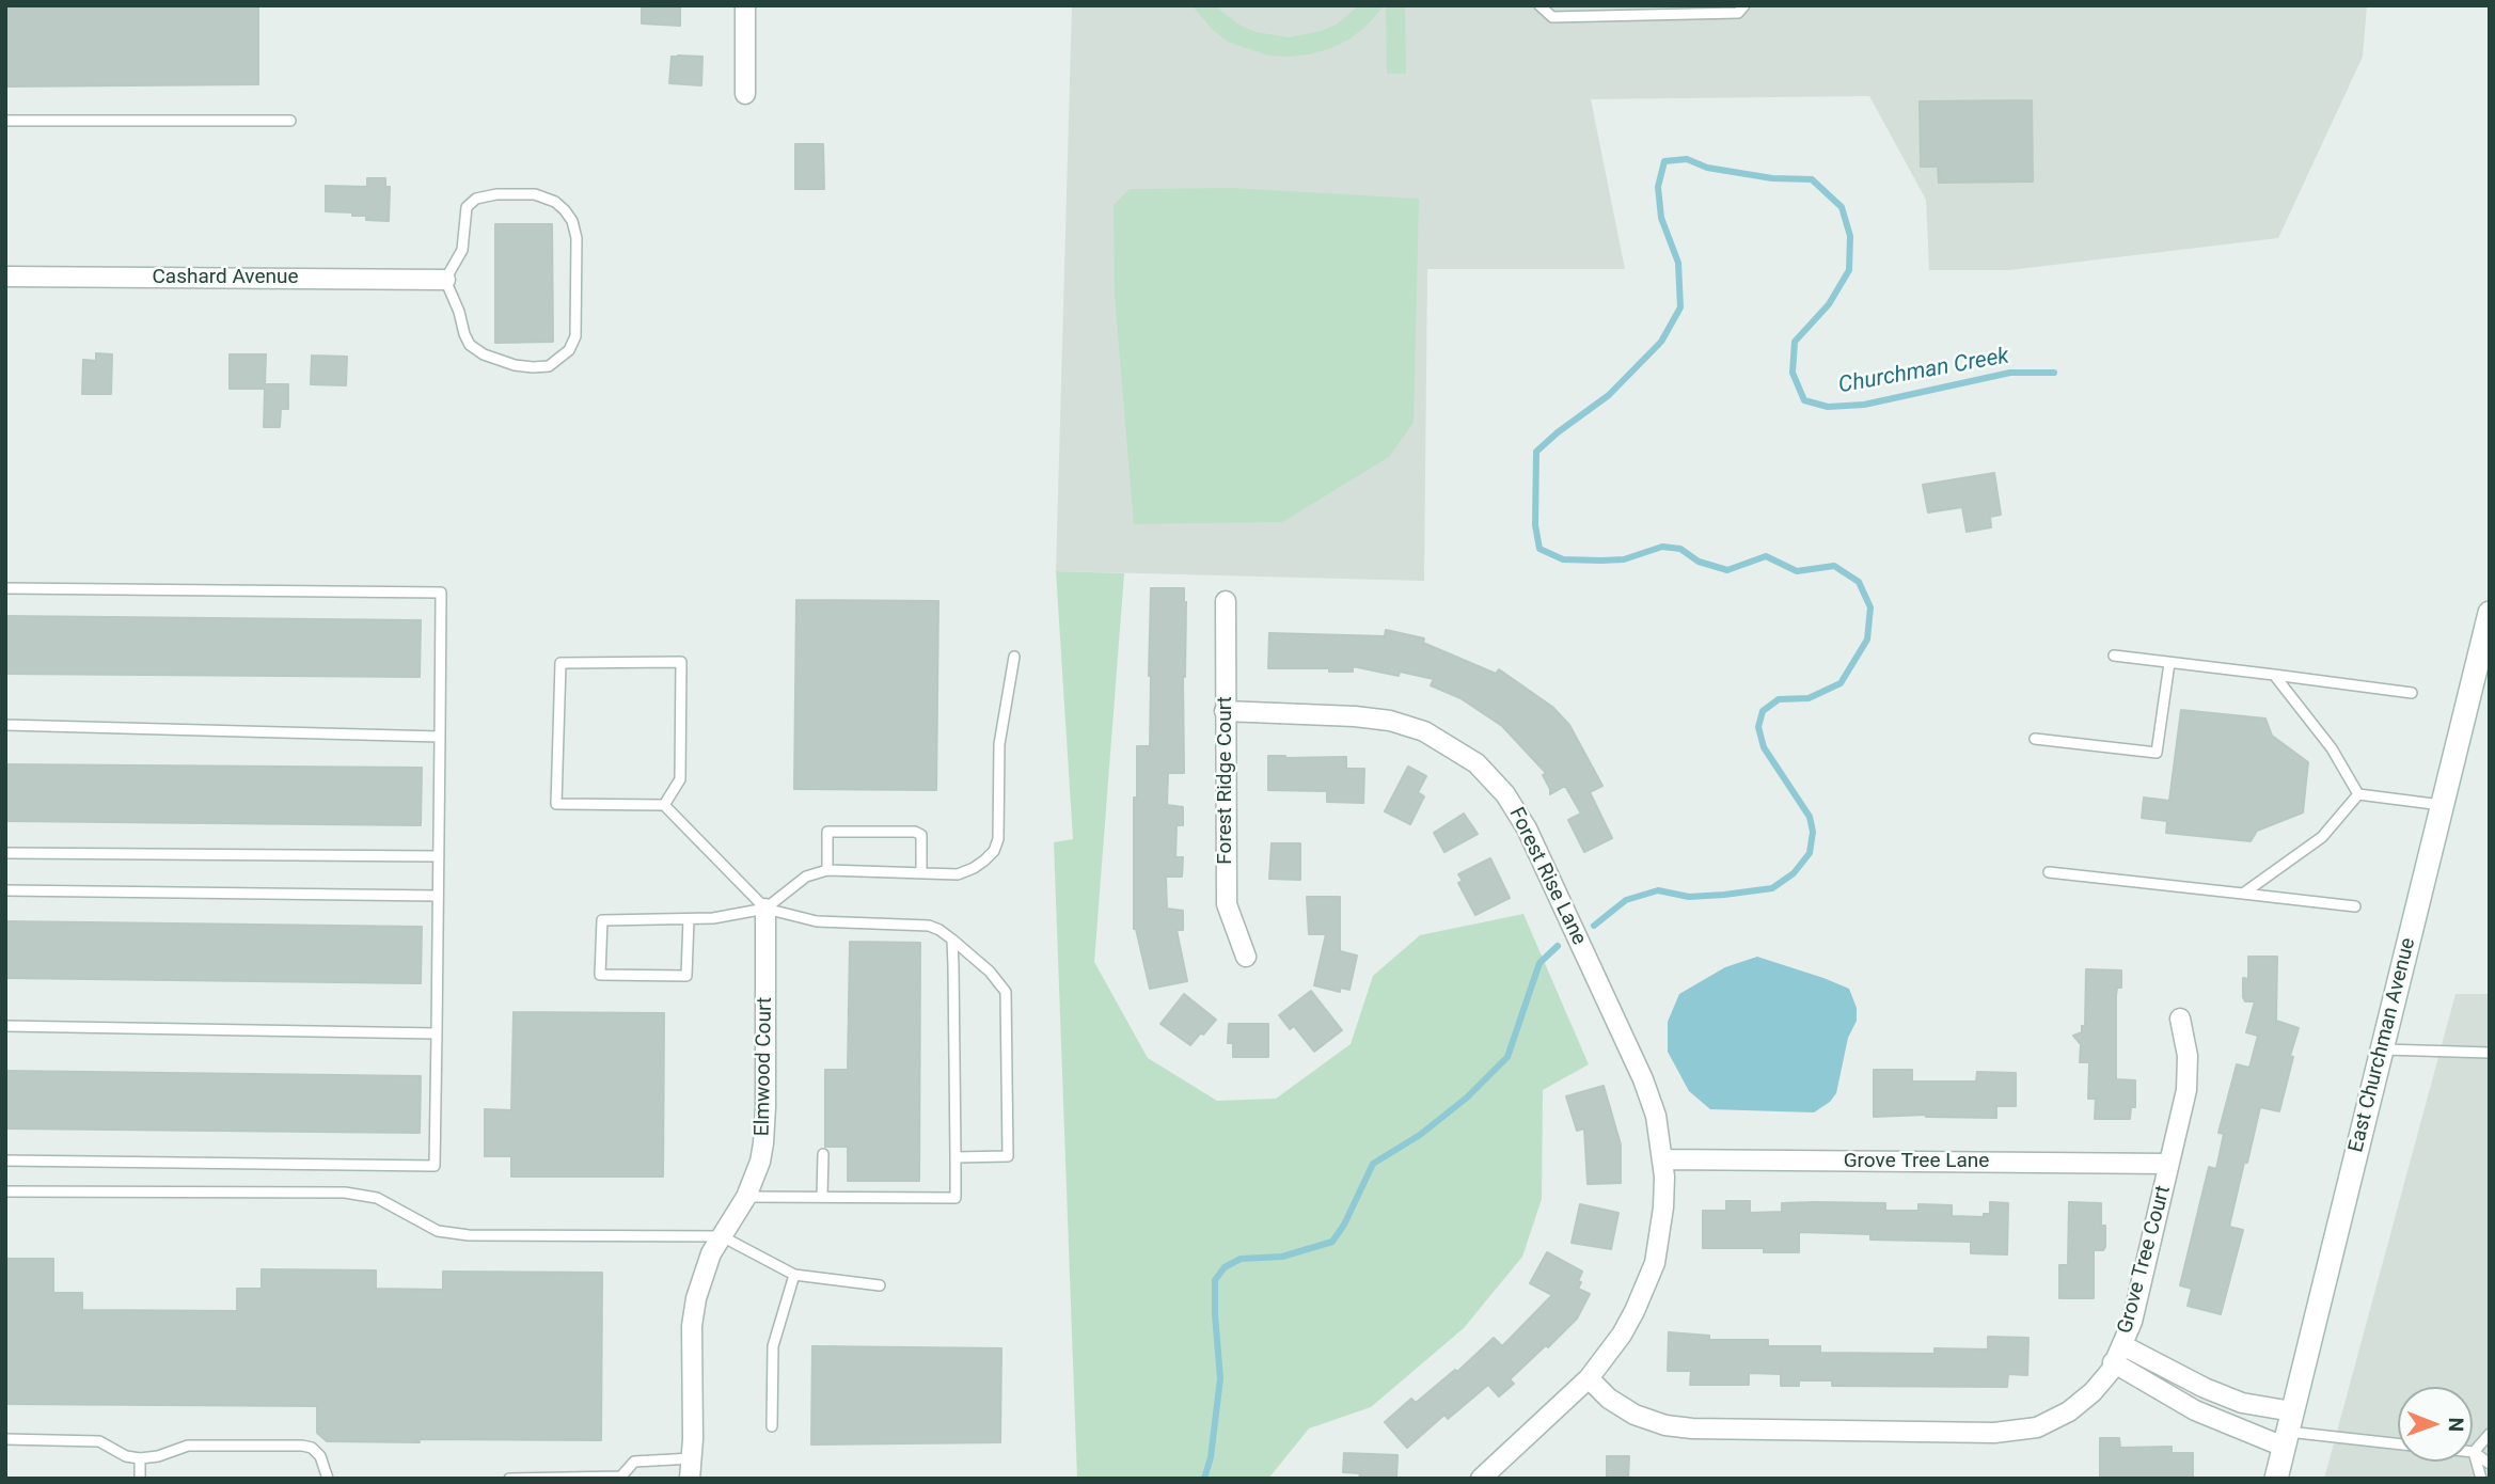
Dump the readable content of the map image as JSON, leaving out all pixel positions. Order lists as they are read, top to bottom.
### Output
{
  "streets": {
    "street": [
      "Cashard Avenue",
      "Forest Ridge Court",
      "Forest Rise Lane",
      "East Churchman Avenue",
      "Elmwood Court",
      "Grove Tree Lane",
      "Grove Tree Court"
    ]
  },
  "crossings": [
    ["Forest Ridge Court", "Forest Rise Lane"],
    ["Forest Rise Lane", "Grove Tree Lane"],
    ["Forest Rise Lane", "Grove Tree Court"],
    ["Grove Tree Lane", "Grove Tree Court"]
  ],
  "water": ["Churchman Creek"],
  "north": "right"
}
